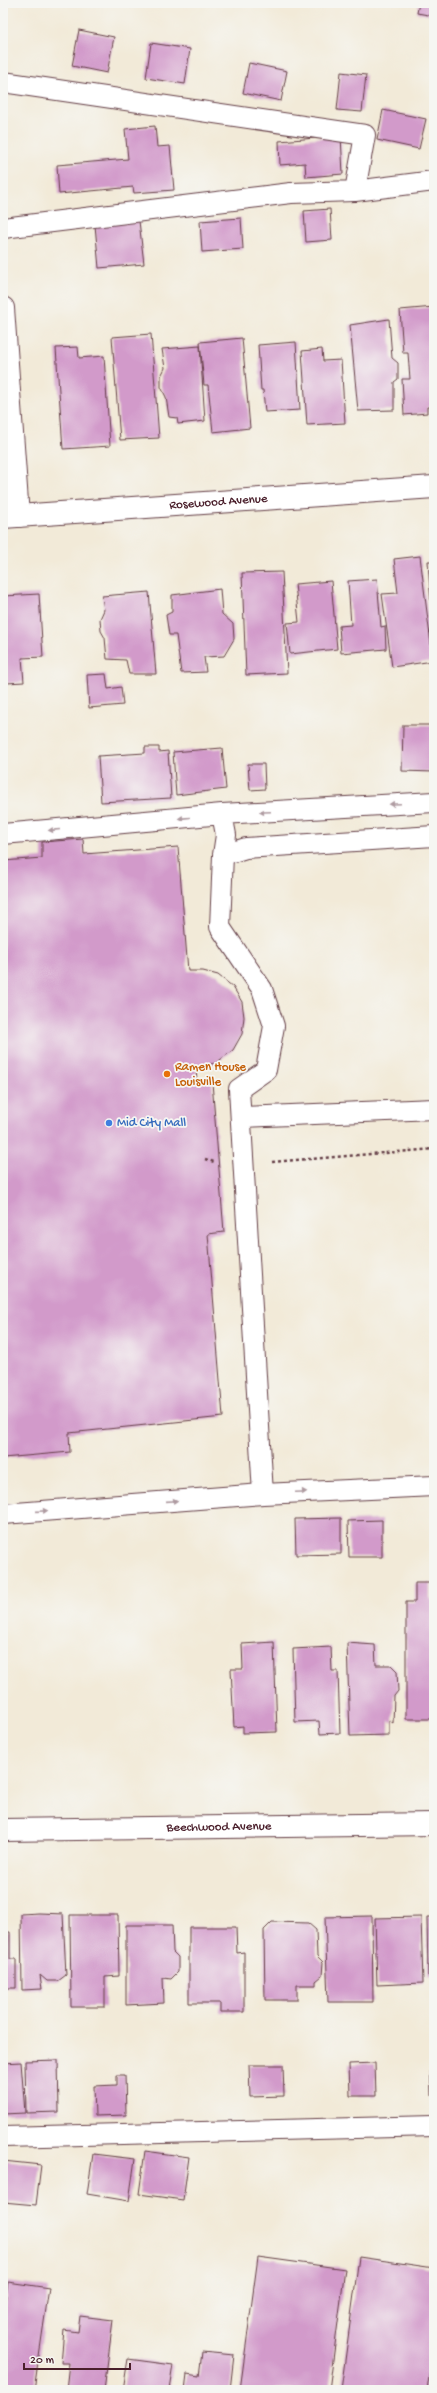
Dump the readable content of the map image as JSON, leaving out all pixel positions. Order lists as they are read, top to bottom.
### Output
{
  "streets": {
    "street": ["Rosewood Avenue", "Beechwood Avenue"]
  },
  "places": ["Ramen House Louisville", "Mid City Mall"],
  "scale_bar": "20 m"
}
